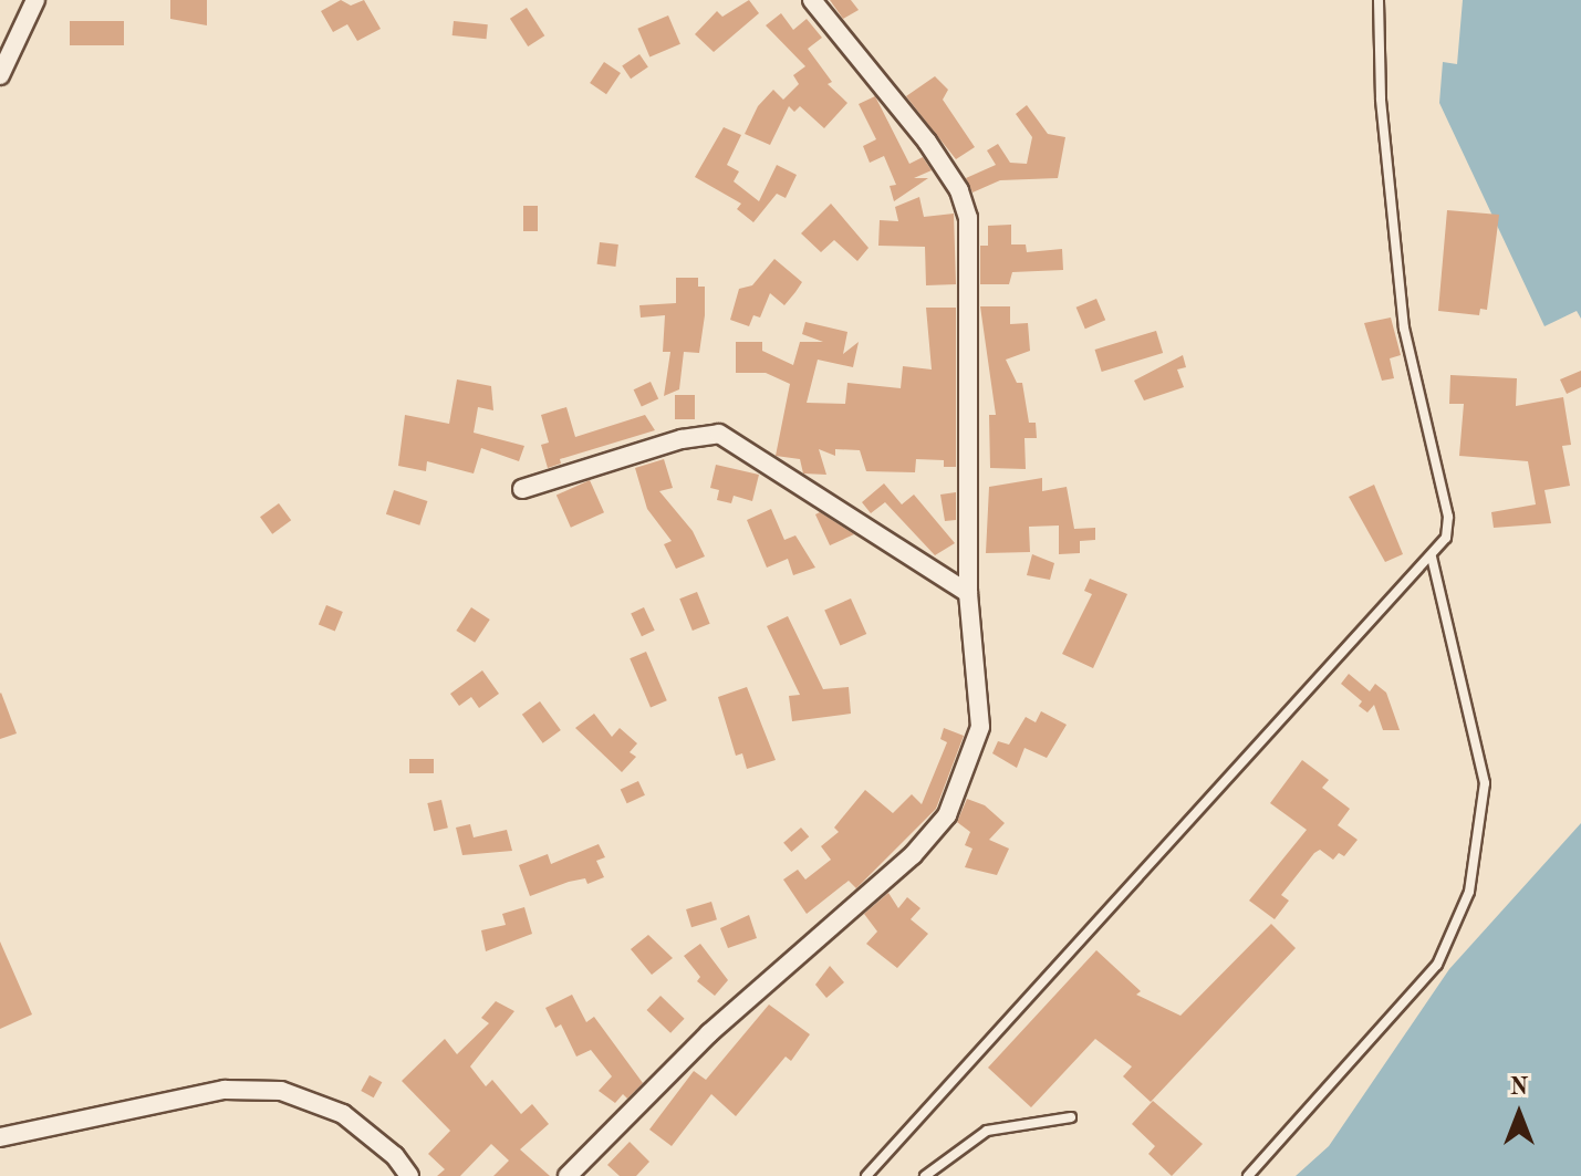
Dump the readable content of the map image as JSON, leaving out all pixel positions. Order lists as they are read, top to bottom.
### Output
{
  "north": "top"
}
